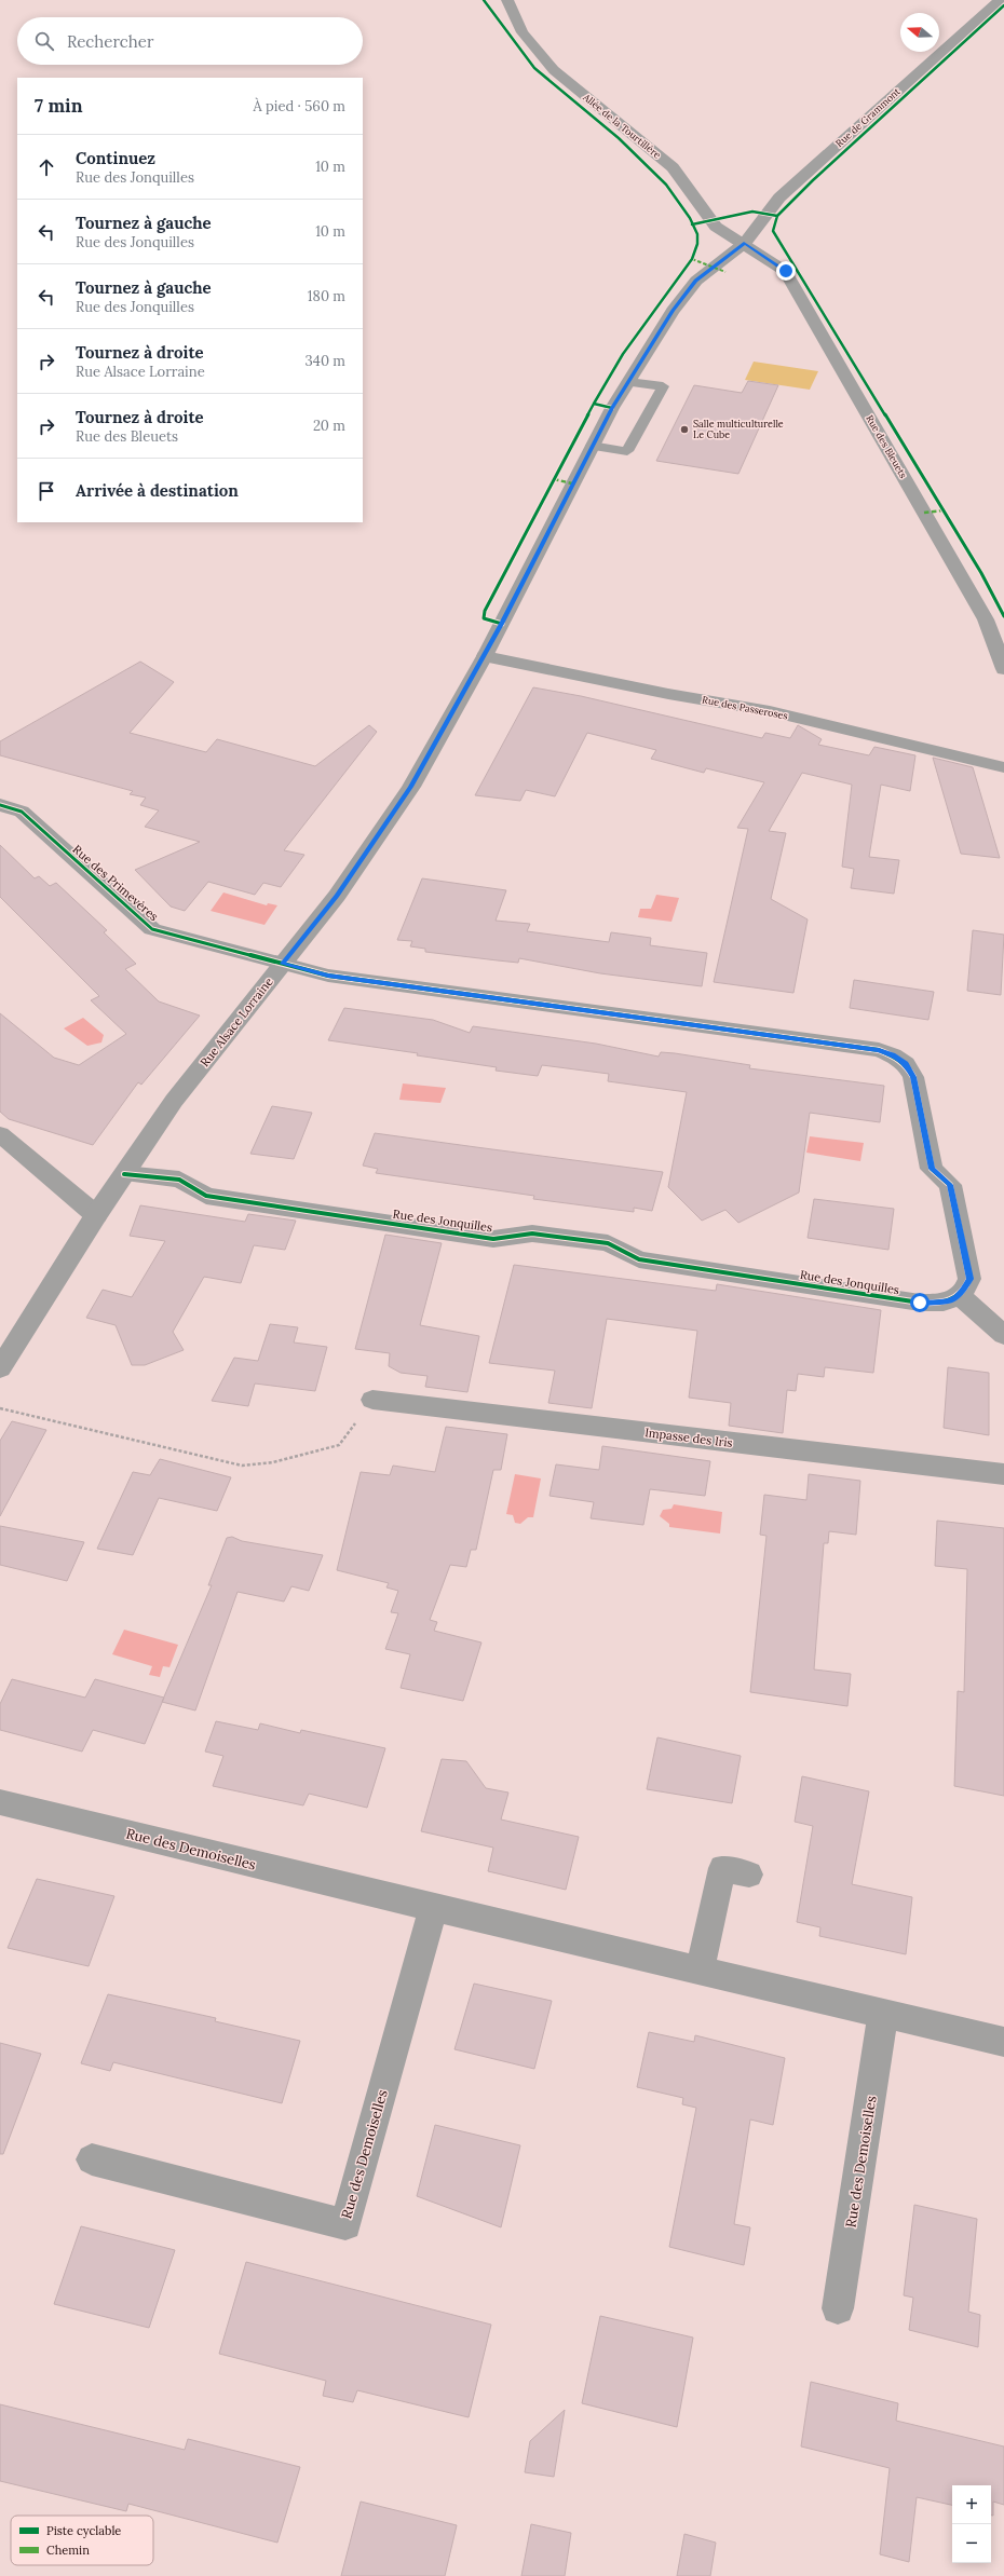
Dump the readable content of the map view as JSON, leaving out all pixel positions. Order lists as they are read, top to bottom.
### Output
{
  "streets": {
    "street": [
      "Rue de Grammont",
      "Allée de la Tourtillère",
      "Rue des Bleuets",
      "Rue des Passeroses",
      "Rue des Primevères",
      "Rue Alsace Lorraine",
      "Rue des Jonquilles",
      "Impasse des Iris",
      "Rue des Demoiselles"
    ]
  },
  "crossings": [
    ["Rue de Grammont", "Allée de la Tourtillère"],
    ["Rue de Grammont", "Rue des Bleuets"],
    ["Rue de Grammont", "Rue Alsace Lorraine"],
    ["Allée de la Tourtillère", "Rue des Bleuets"],
    ["Allée de la Tourtillère", "Rue Alsace Lorraine"],
    ["Rue des Bleuets", "Rue Alsace Lorraine"],
    ["Rue des Passeroses", "Rue Alsace Lorraine"],
    ["Rue des Primevères", "Rue Alsace Lorraine"],
    ["Rue Alsace Lorraine", "Rue des Jonquilles"]
  ],
  "places": ["Salle multiculturelle Le Cube"],
  "legend": ["Piste cyclable", "Chemin"],
  "north": "left",
  "page": {
    "search": "Rechercher",
    "heading": ["7 min", "À pied · 560 m"],
    "list": [
      ["Continuez", "Rue des Jonquilles", "10 m"],
      ["Tournez à gauche", "Rue des Jonquilles", "10 m"],
      ["Tournez à gauche", "Rue des Jonquilles", "180 m"],
      ["Tournez à droite", "Rue Alsace Lorraine", "340 m"],
      ["Tournez à droite", "Rue des Bleuets", "20 m"],
      "Arrivée à destination"
    ],
    "map_buttons": ["+", "−"]
  }
}
